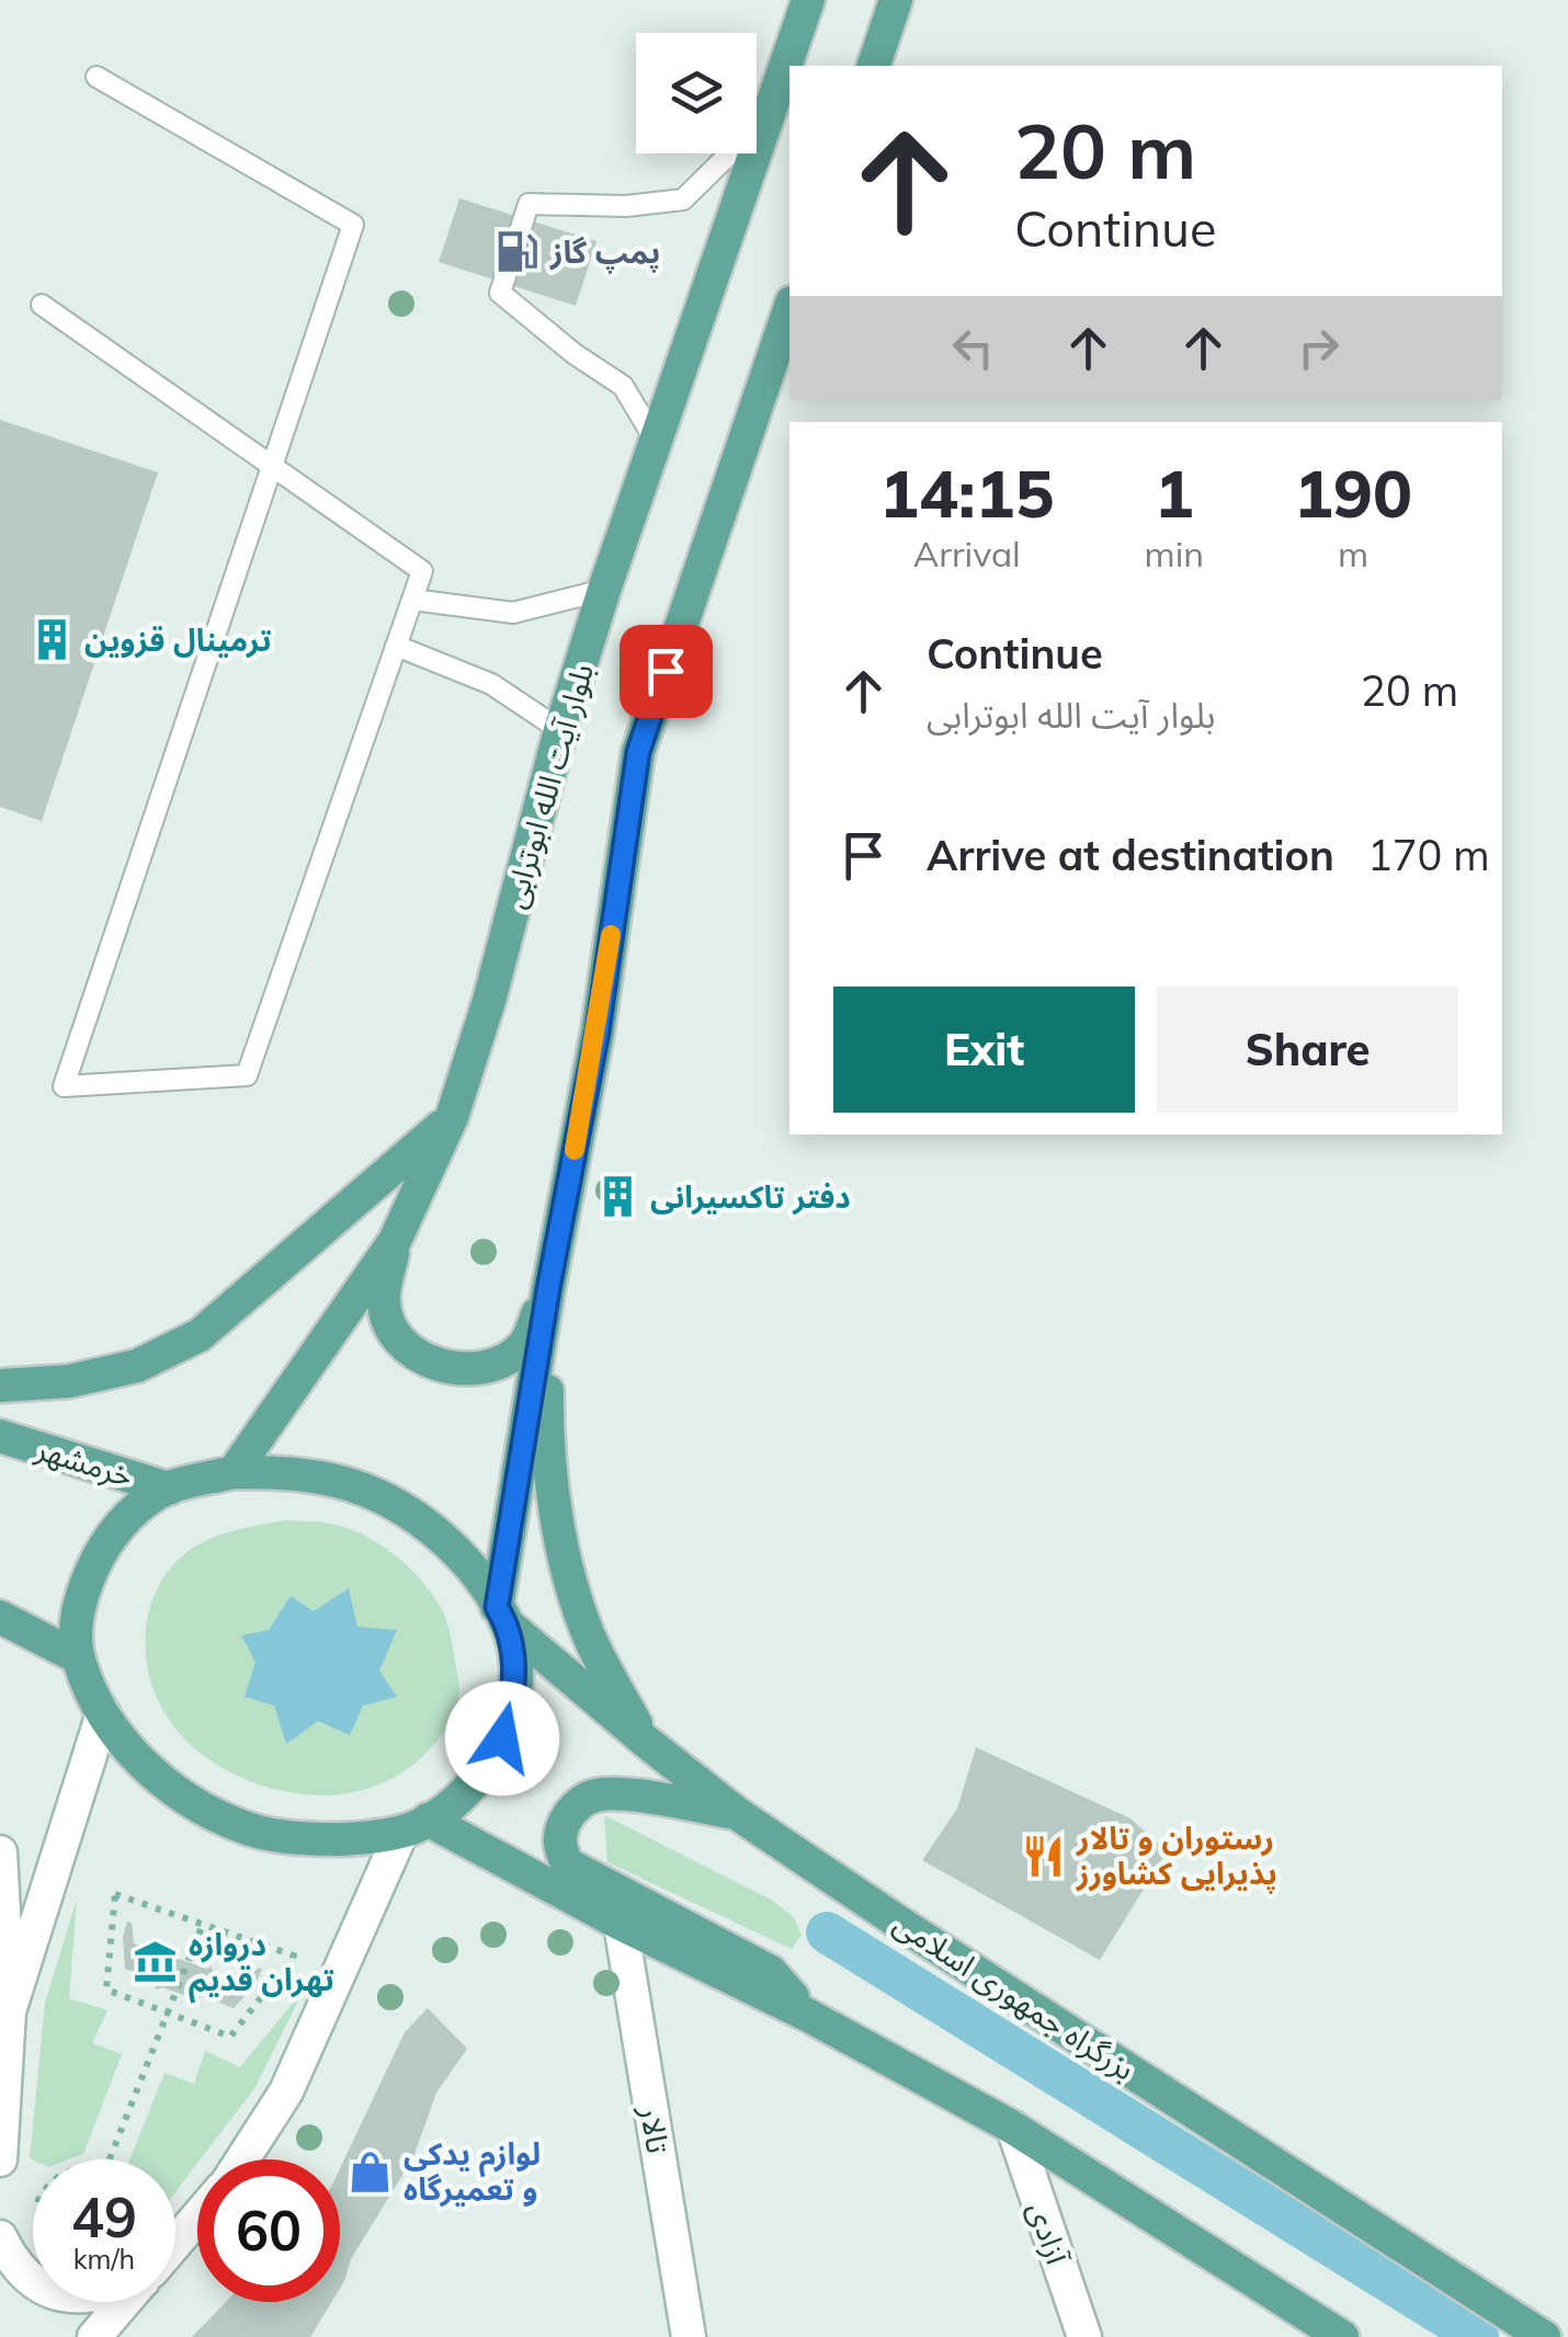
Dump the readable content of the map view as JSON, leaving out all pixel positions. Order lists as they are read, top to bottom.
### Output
{
  "streets": {
    "main road": [
      "بلوار آیت الله ابوترابی",
      "خرمشهر",
      "بزرگراه جمهوری اسلامی",
      "تالار",
      "آزادی"
    ]
  },
  "places": {
    "fuel station": ["پمپ گاز"],
    "building": ["ترمینال قزوین", "دفتر تاکسیرانی"],
    "restaurant": ["رستوران و تالار پذیرایی کشاورز"],
    "museum": ["دروازه تهران قدیم"],
    "shop": ["لوازم یدکی و تعمیرگاه"]
  },
  "page": {
    "turn": ["20 m", "Continue"],
    "eta": [
      "14:15",
      "Arrival",
      "1",
      "min",
      "190",
      "m"
    ],
    "list": [
      {
        "name": "Continue",
        "note": "بلوار آیت الله ابوترابی",
        "value": "20 m"
      },
      {
        "name": "Arrive at destination",
        "value": "170 m"
      }
    ],
    "buttons": ["Exit", "Share"],
    "speed": "49 km/h",
    "limit": "60"
  }
}
